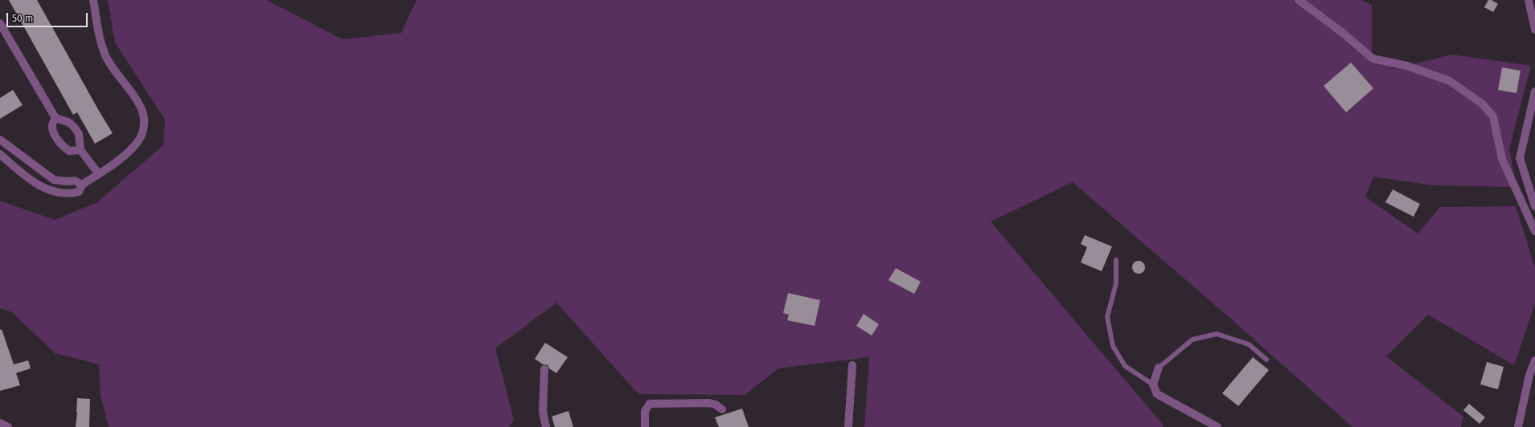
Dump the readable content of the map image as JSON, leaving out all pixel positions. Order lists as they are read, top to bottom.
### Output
{
  "scale_bar": "50 m"
}
